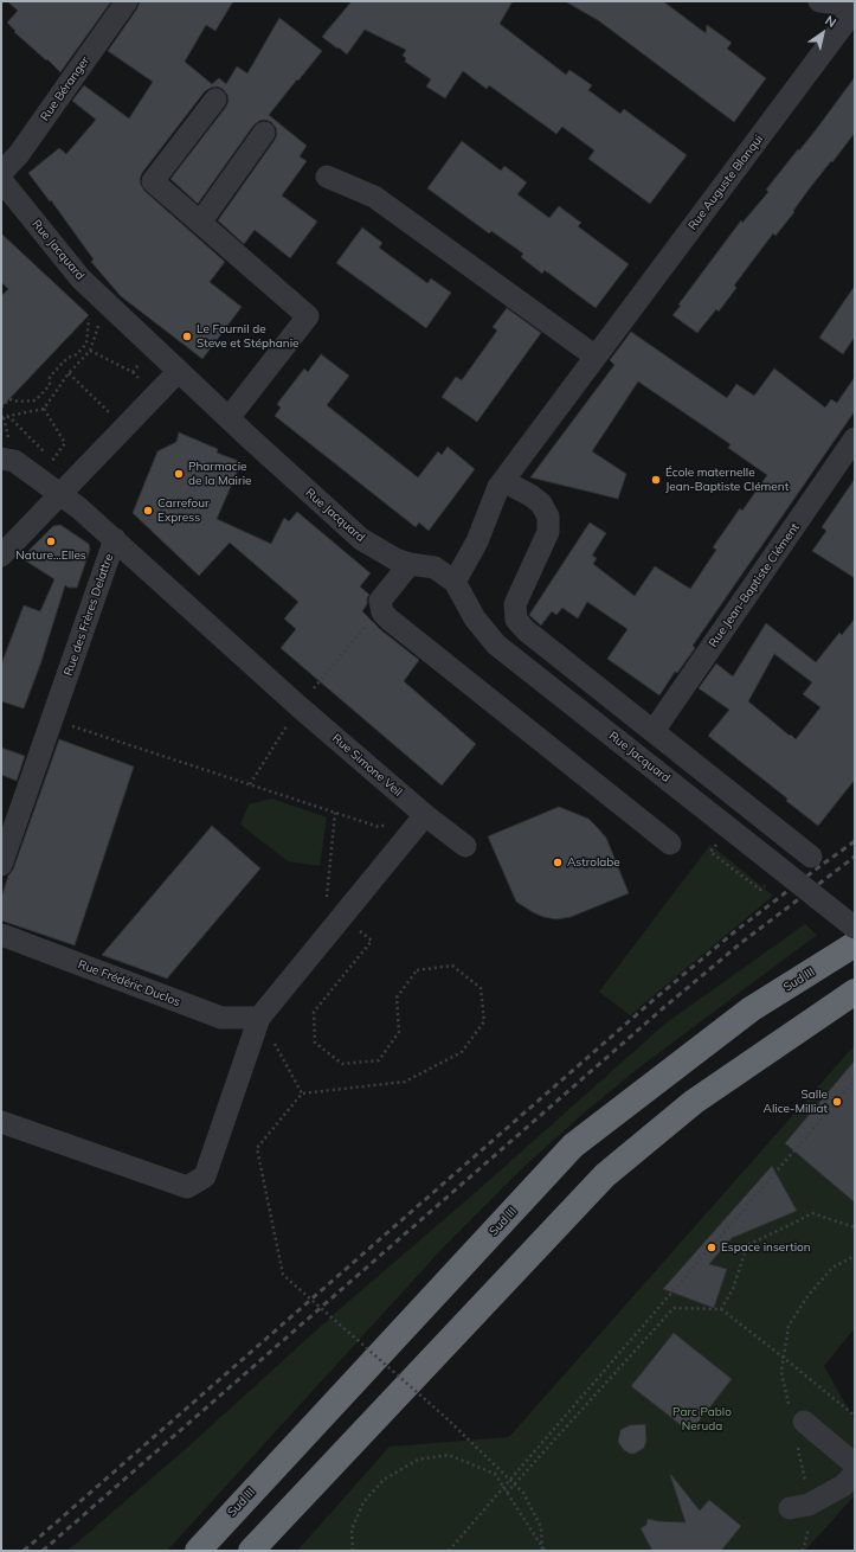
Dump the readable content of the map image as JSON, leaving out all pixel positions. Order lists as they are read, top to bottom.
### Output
{
  "streets": {
    "highway": ["Sud III"],
    "street": [
      "Rue Béranger",
      "Rue Auguste Blanqui",
      "Rue Jacquard",
      "Rue Jean-Baptiste Clément",
      "Rue des Frères Delattre",
      "Rue Simone Veil",
      "Rue Frédéric Duclos"
    ]
  },
  "crossings": [
    ["Rue Auguste Blanqui", "Rue Jacquard"],
    ["Rue des Frères Delattre", "Rue Simone Veil"]
  ],
  "parks": ["Parc Pablo Neruda"],
  "places": [
    "Le Fournil de Steve et Stéphanie",
    "Pharmacie de la Mairie",
    "École maternelle Jean-Baptiste Clément",
    "Carrefour Express",
    "Nature...Elles",
    "Astrolabe",
    "Salle Alice-Milliat",
    "Espace insertion"
  ],
  "north": "top right"
}
